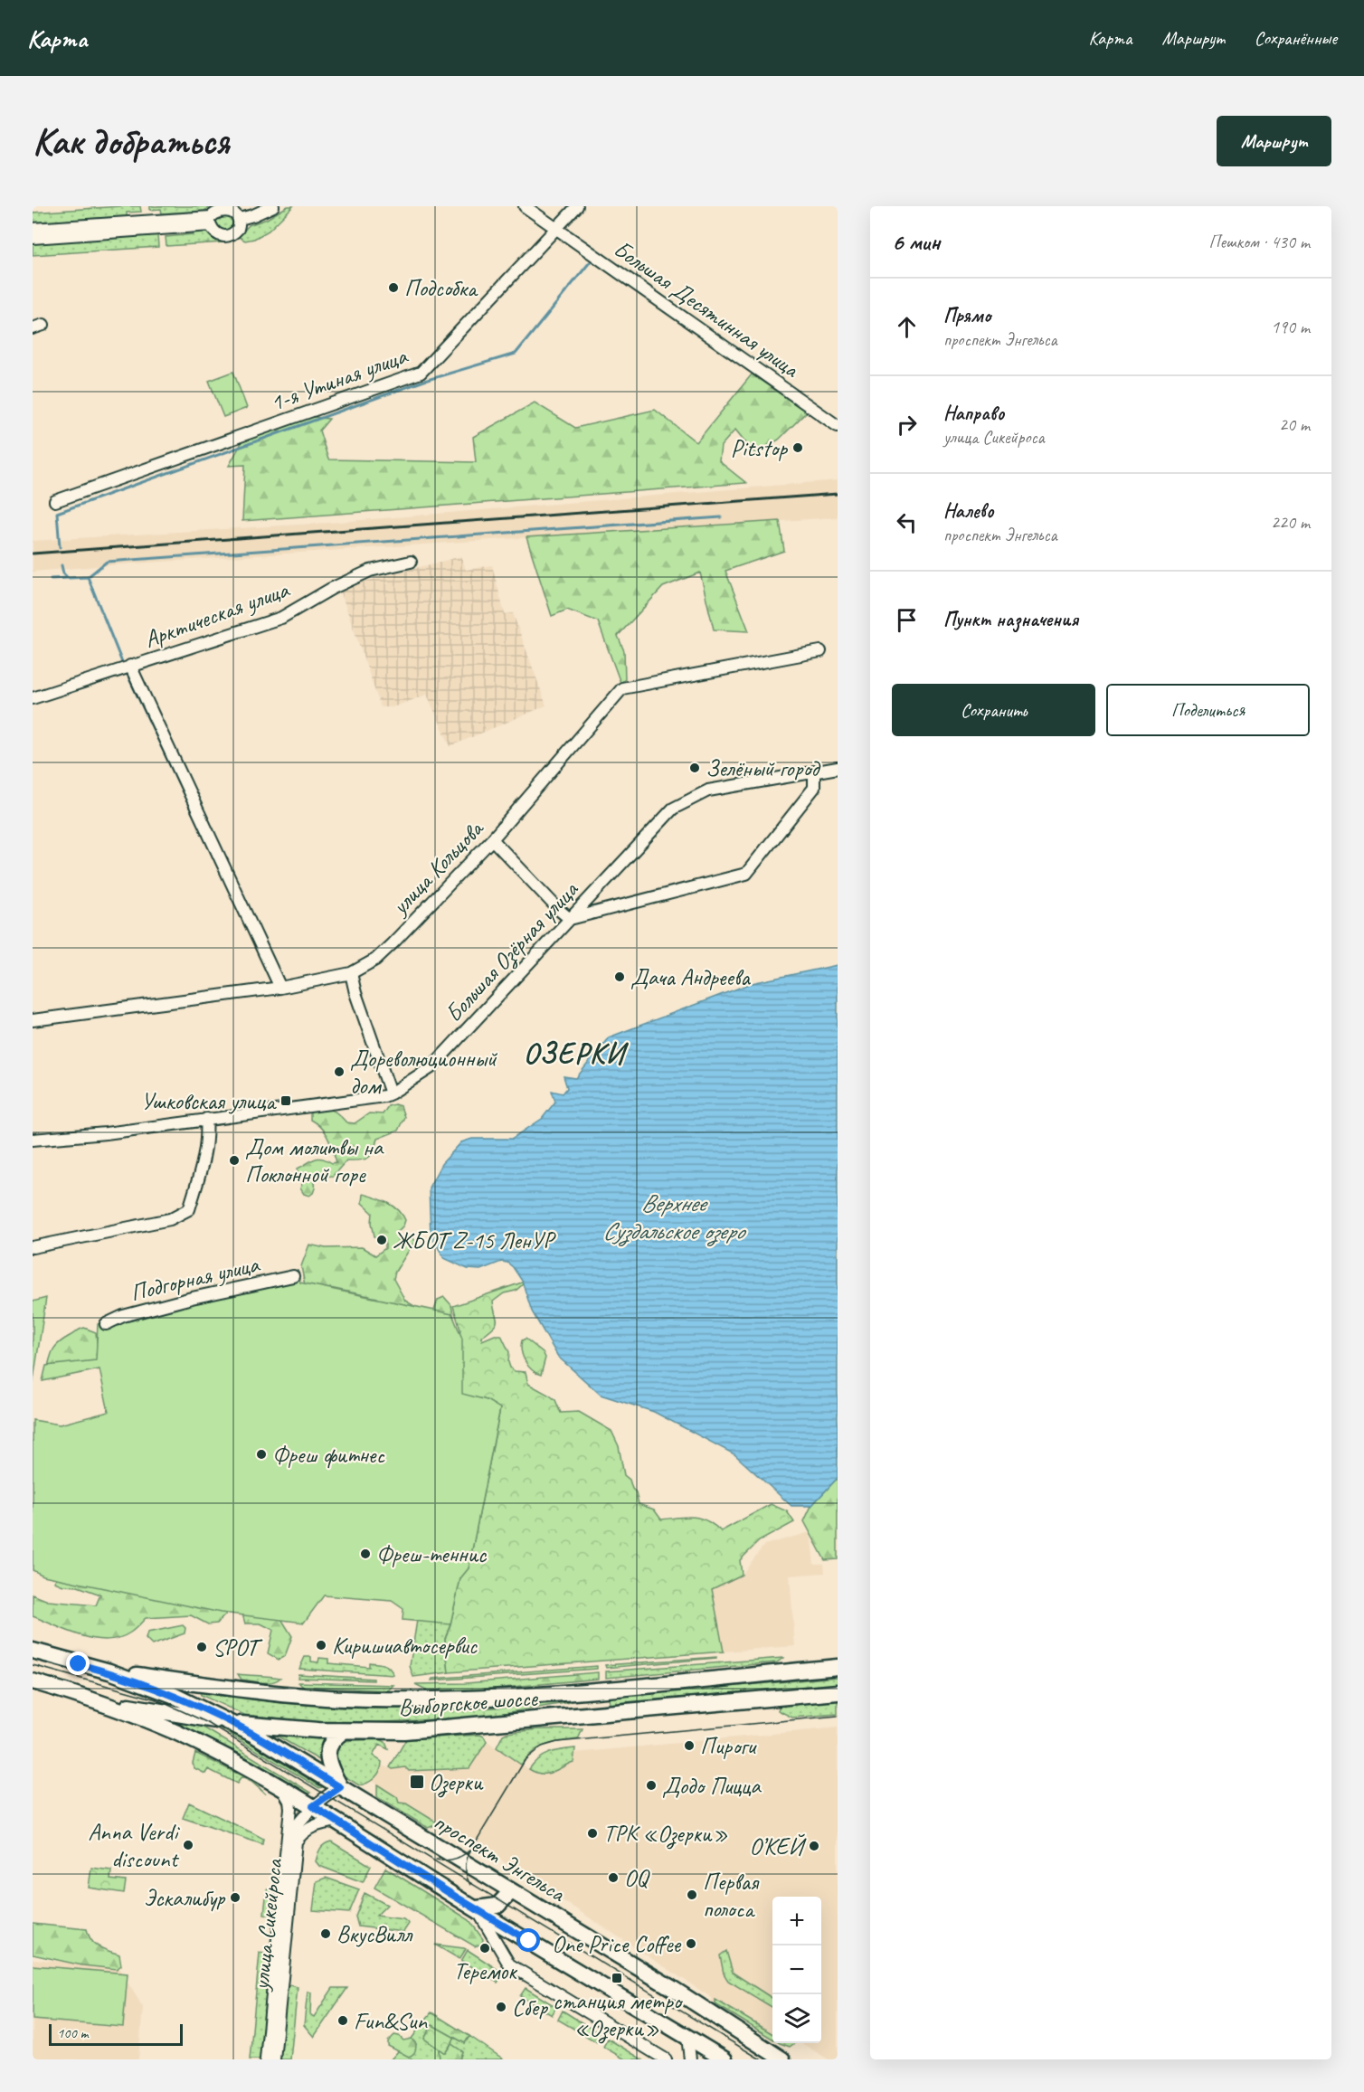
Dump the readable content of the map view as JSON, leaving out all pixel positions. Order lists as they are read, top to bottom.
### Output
{
  "streets": {
    "main road": ["Выборгское шоссе", "проспект Энгельса"],
    "street": [
      "Большая Десятинная улица",
      "1-я Утиная улица",
      "Арктическая улица",
      "улица Кольцова",
      "Большая Озёрная улица",
      "Подгорная улица",
      "улица Сикейроса"
    ]
  },
  "crossings": [
    ["Большая Десятинная улица", "1-я Утиная улица"],
    ["Выборгское шоссе", "проспект Энгельса"],
    ["проспект Энгельса", "улица Сикейроса"]
  ],
  "districts": ["ОЗЕРКИ"],
  "water": ["Верхнее Суздальское озеро"],
  "places": {
    "other": [
      "Подсобка",
      "Pitstop",
      "Зелёный город",
      "Дача Андреева",
      "Дореволюционный дом",
      "Дом молитвы на Поклонной горе",
      "ЖБОТ Z-15 ЛенУР",
      "Фреш фитнес",
      "Фреш-теннис",
      "Киришиавтосервис",
      "SPOT",
      "Пироги",
      "Додо Пицца",
      "ТРК «Озерки»",
      "Anna Verdi discount",
      "О’КЕЙ",
      "OQ",
      "Первая полоса",
      "Эскалибур",
      "ВкусВилл",
      "One Price Coffee",
      "Теремок",
      "Сбер",
      "Fun&Sun"
    ],
    "transit": ["Ушковская улица", "Озерки", "станция метро «Озерки»"]
  },
  "scale_bar": "100 m",
  "page": {
    "header": "Карта",
    "nav": ["Карта", "Маршрут", "Сохранённые"],
    "buttons": [
      "Маршрут",
      ["Сохранить", "Поделиться"]
    ],
    "title": "Как добраться",
    "heading": ["6 мин", "Пешком · 430 m"],
    "list": [
      ["Прямо", "проспект Энгельса", "190 m"],
      ["Направо", "улица Сикейроса", "20 m"],
      ["Налево", "проспект Энгельса", "220 m"],
      "Пункт назначения"
    ],
    "map_buttons": ["+", "−"],
    "scale": "100 m"
  }
}
